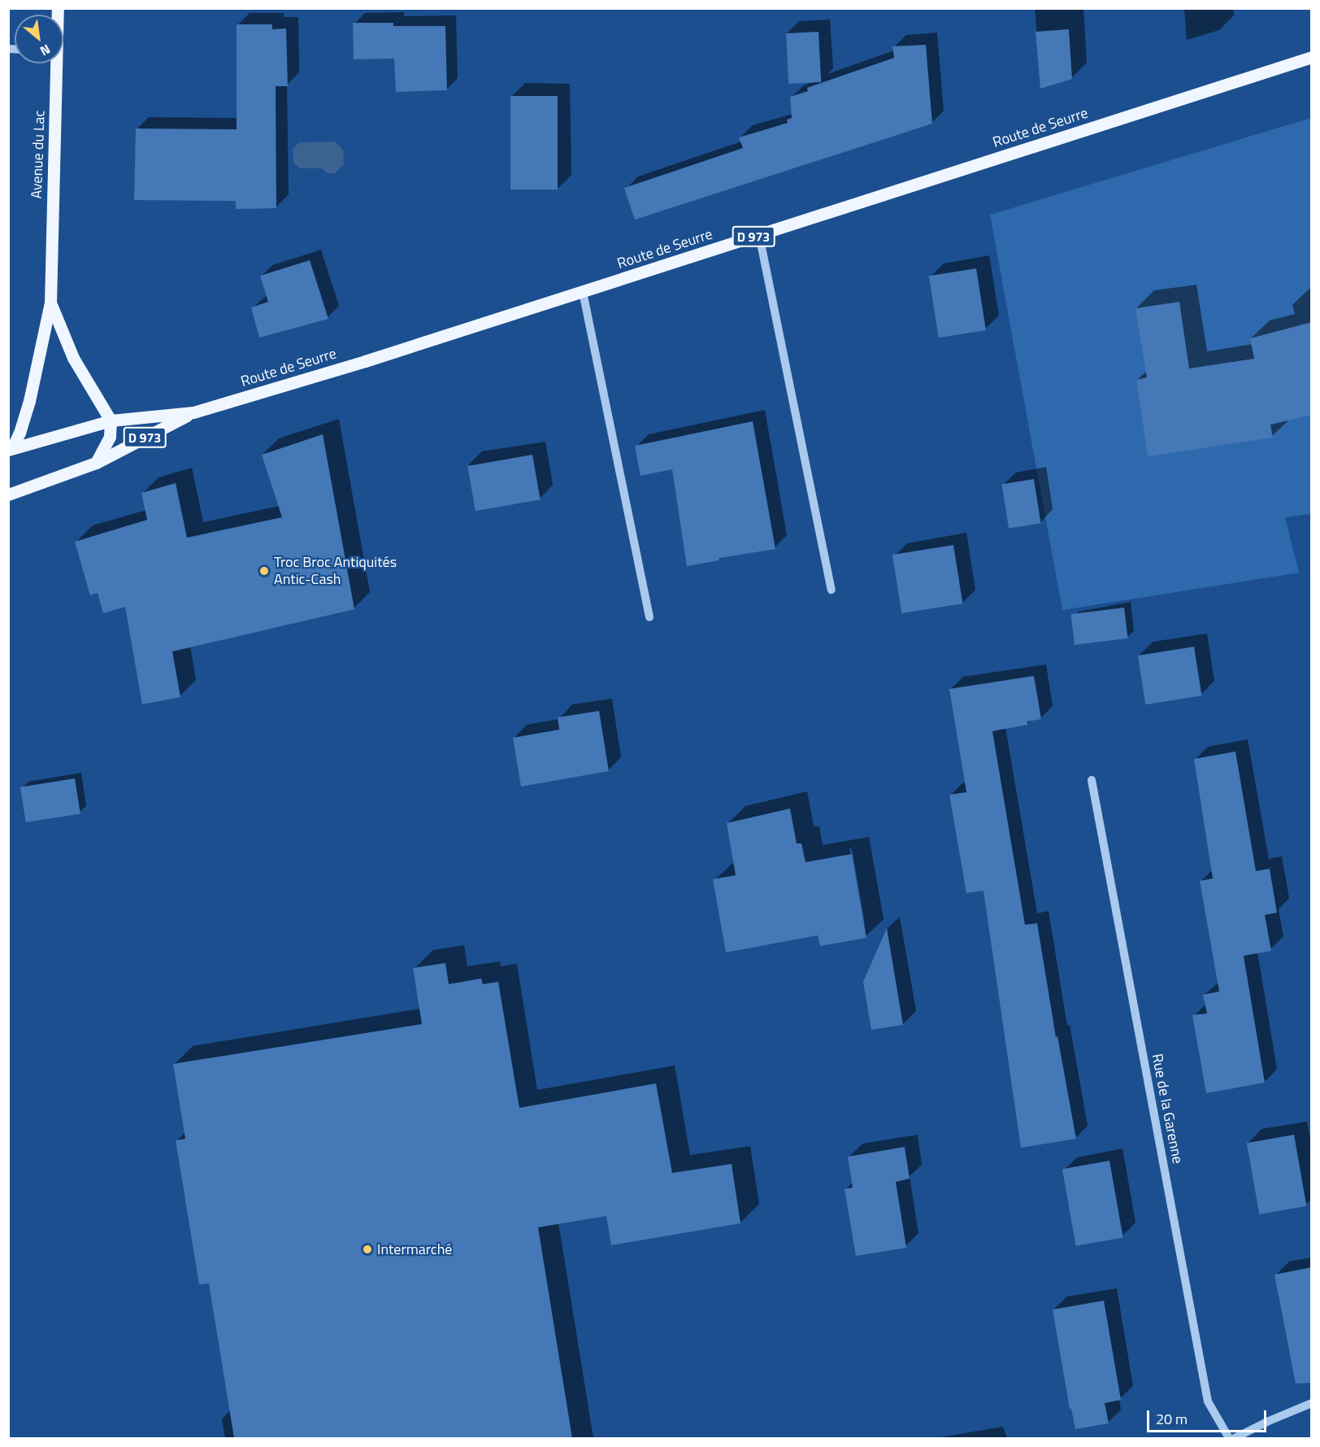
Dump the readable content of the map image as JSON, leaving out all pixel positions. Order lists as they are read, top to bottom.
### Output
{
  "streets": {
    "main road": ["Route de Seurre", "Avenue du Lac", "D 973"],
    "street": ["Rue de la Garenne"]
  },
  "crossings": [
    ["Route de Seurre", "Avenue du Lac"]
  ],
  "places": ["Troc Broc Antiquités Antic-Cash", "Intermarché"],
  "scale_bar": "20 m",
  "north": "bottom right"
}
